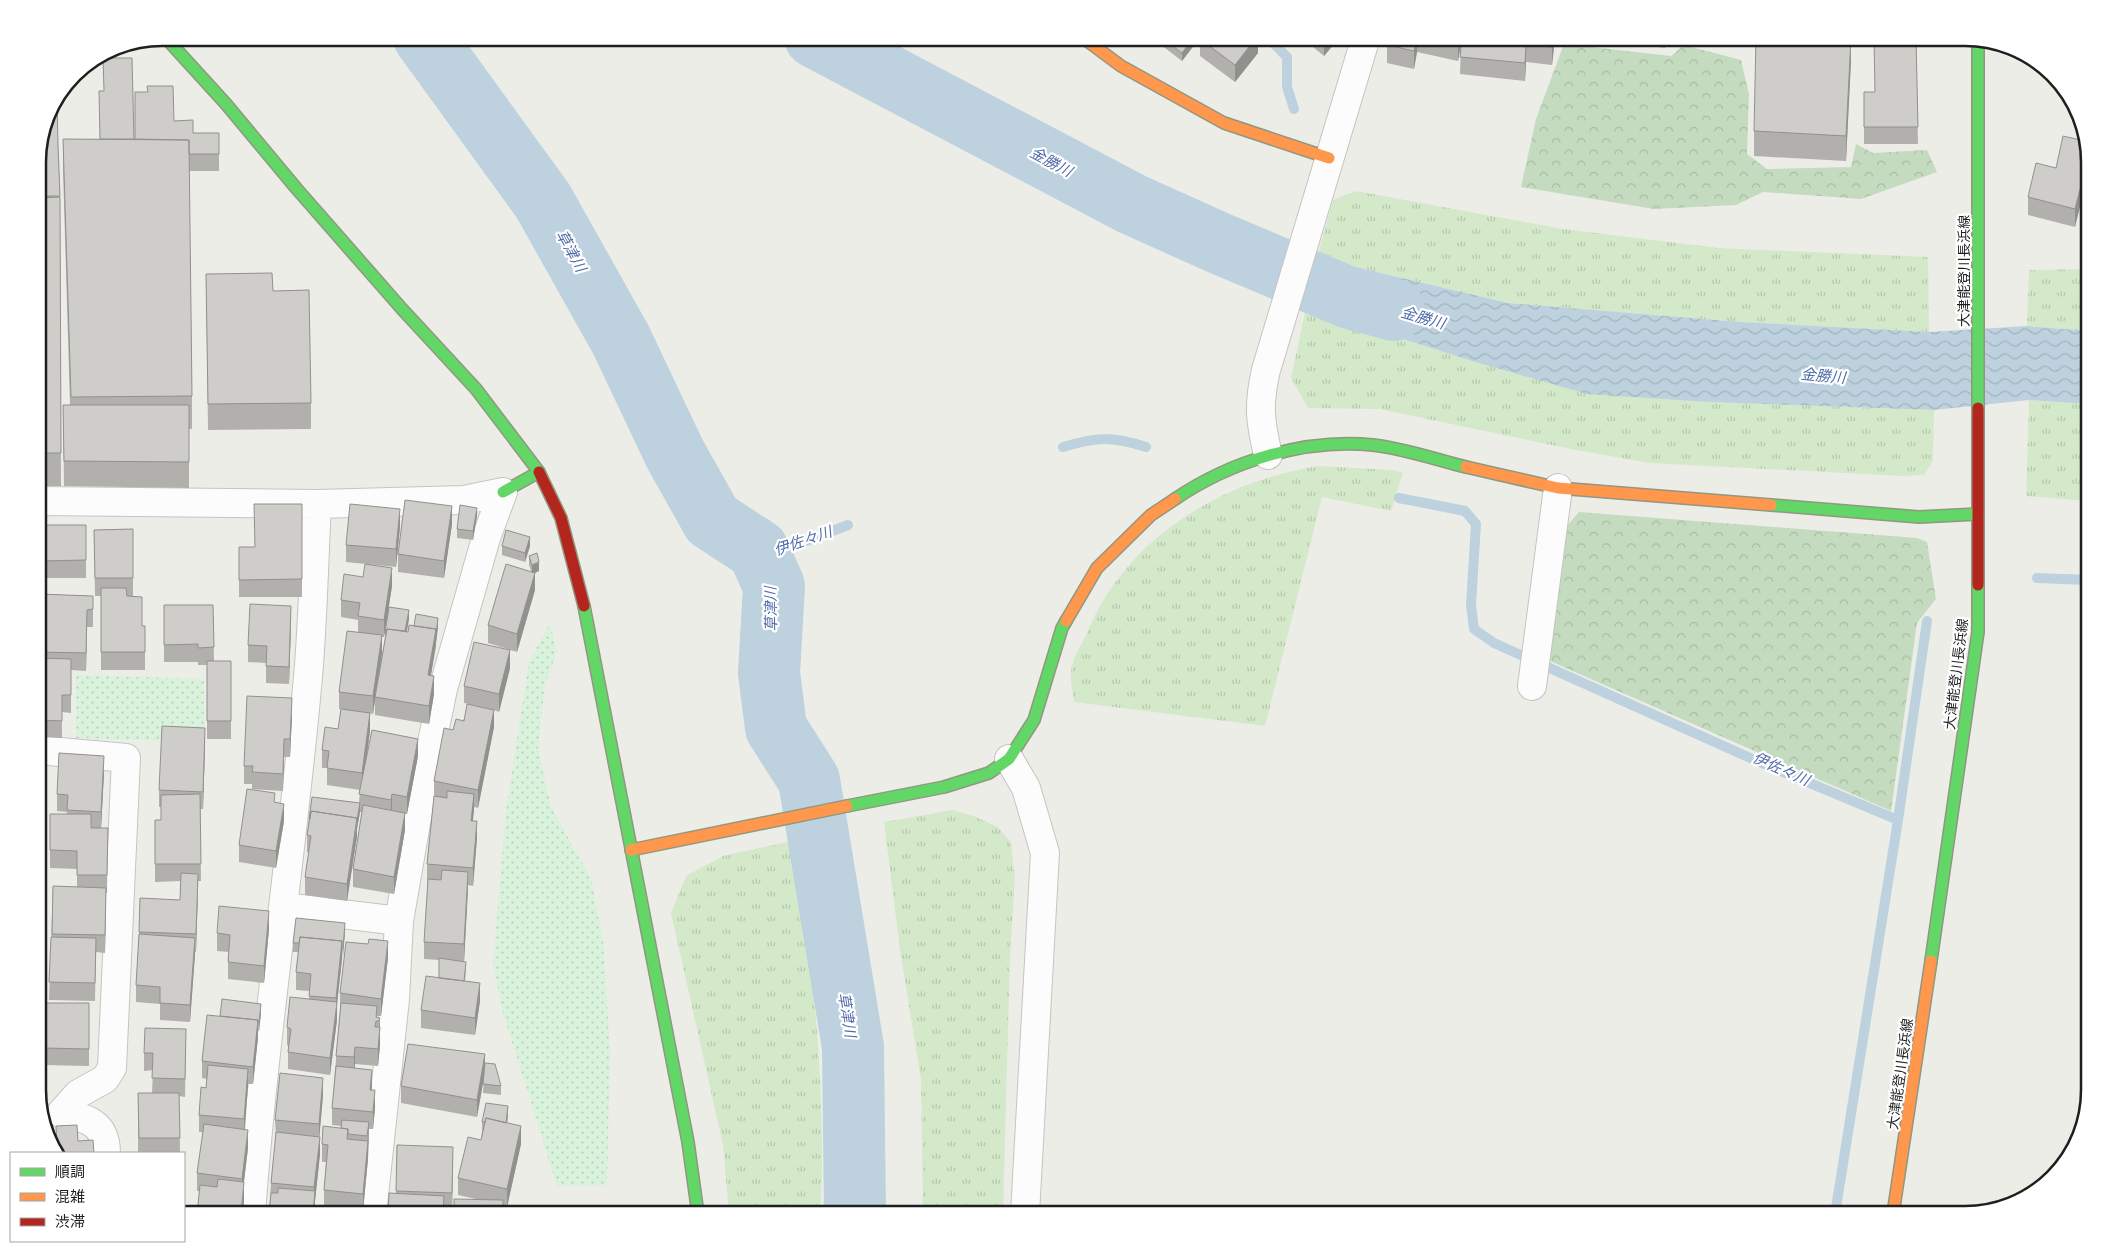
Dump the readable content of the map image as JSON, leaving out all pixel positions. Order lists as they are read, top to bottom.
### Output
{
  "streets": {
    "street": ["大津能登川長浜線"]
  },
  "water": ["金勝川", "草津川", "伊佐々川"],
  "legend": ["順調", "混雑", "渋滞"]
}
